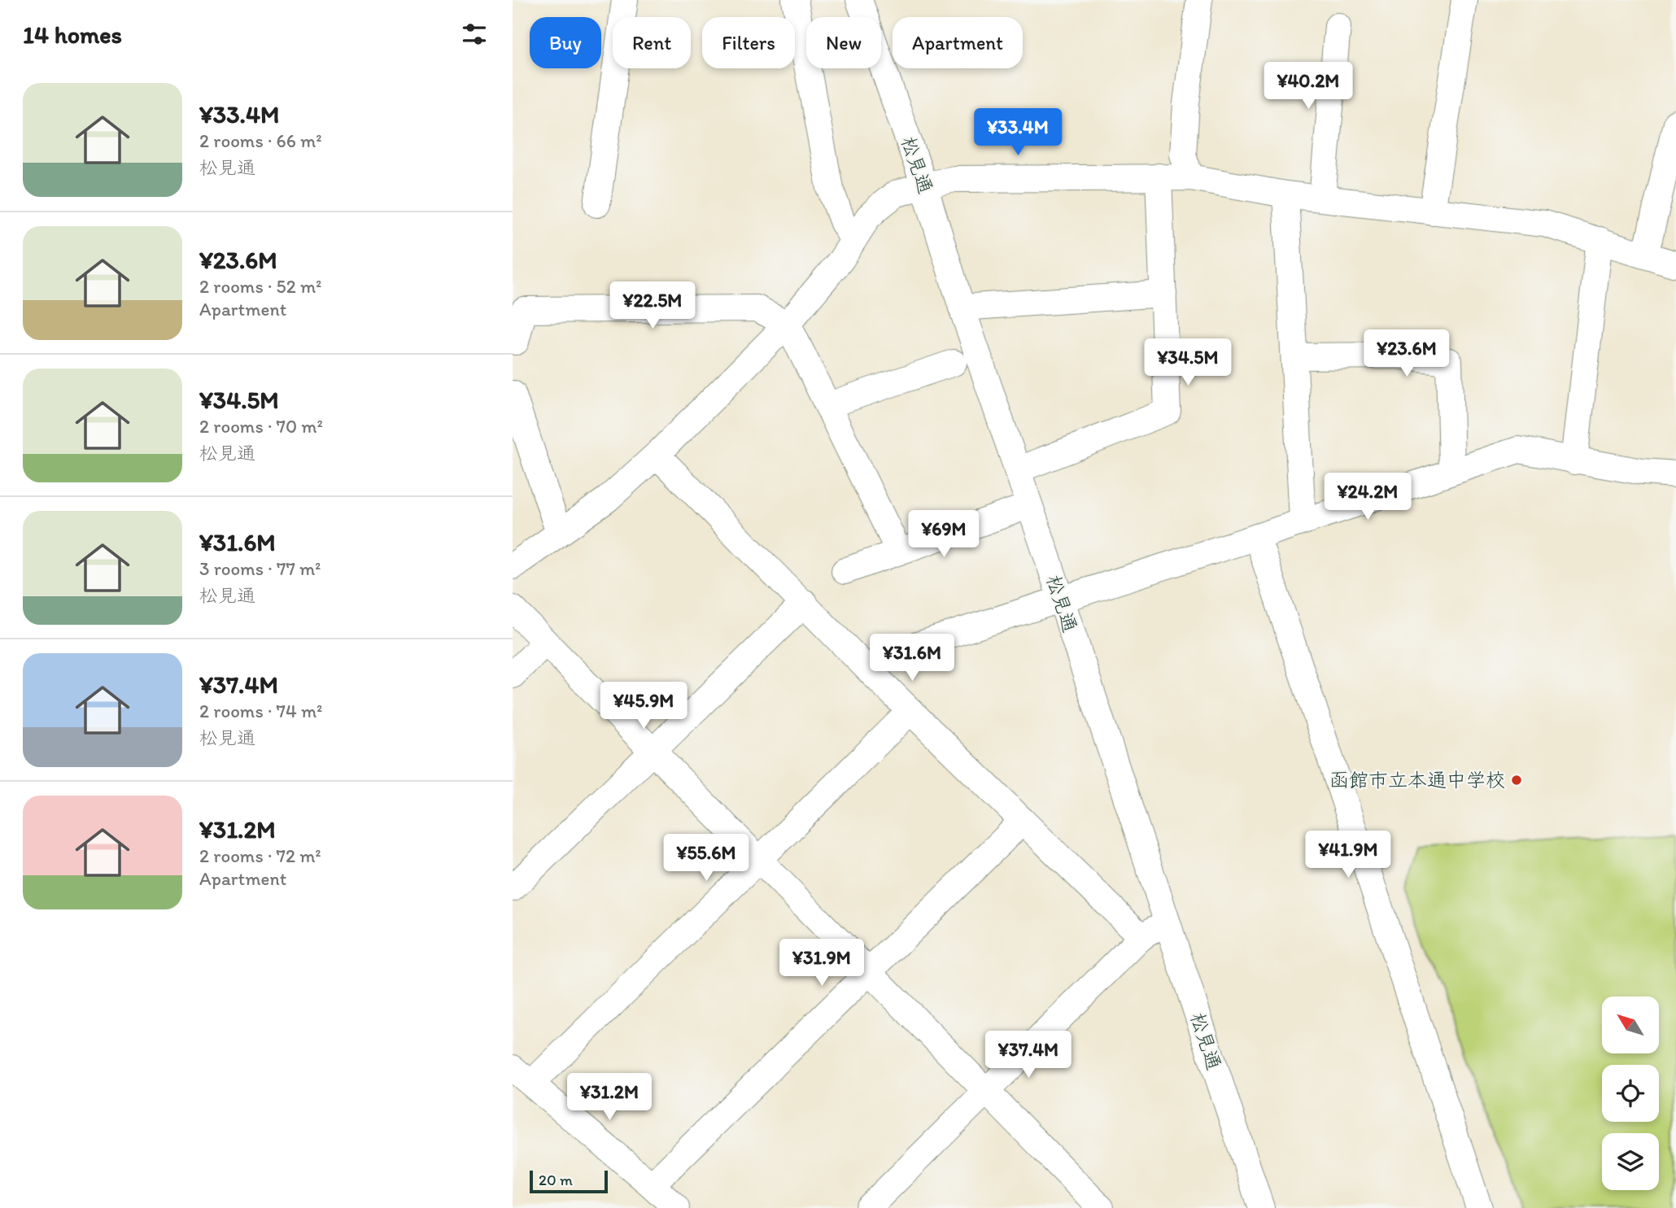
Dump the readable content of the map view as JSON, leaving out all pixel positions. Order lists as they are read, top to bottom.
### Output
{
  "streets": {
    "street": ["松見通"]
  },
  "places": ["函館市立本通中学校"],
  "scale_bar": "20 m",
  "north": "top left",
  "page": {
    "heading": "14 homes",
    "chip": [
      "Buy",
      "Rent",
      "Filters",
      "New",
      "Apartment"
    ],
    "price": [
      "¥40.2M",
      "¥33.4M",
      "¥22.5M",
      "¥23.6M",
      "¥34.5M",
      "¥24.2M",
      "¥69M",
      "¥31.6M",
      "¥45.9M",
      "¥41.9M",
      "¥55.6M",
      "¥31.9M",
      "¥37.4M",
      "¥31.2M"
    ],
    "list": [
      {
        "name": "¥33.4M",
        "note": "2 rooms · 66 m² · 松見通"
      },
      {
        "name": "¥23.6M",
        "note": "2 rooms · 52 m² · Apartment"
      },
      {
        "name": "¥34.5M",
        "note": "2 rooms · 70 m² · 松見通"
      },
      {
        "name": "¥31.6M",
        "note": "3 rooms · 77 m² · 松見通"
      },
      {
        "name": "¥37.4M",
        "note": "2 rooms · 74 m² · 松見通"
      },
      {
        "name": "¥31.2M",
        "note": "2 rooms · 72 m² · Apartment"
      }
    ],
    "scale": "20 m"
  }
}
